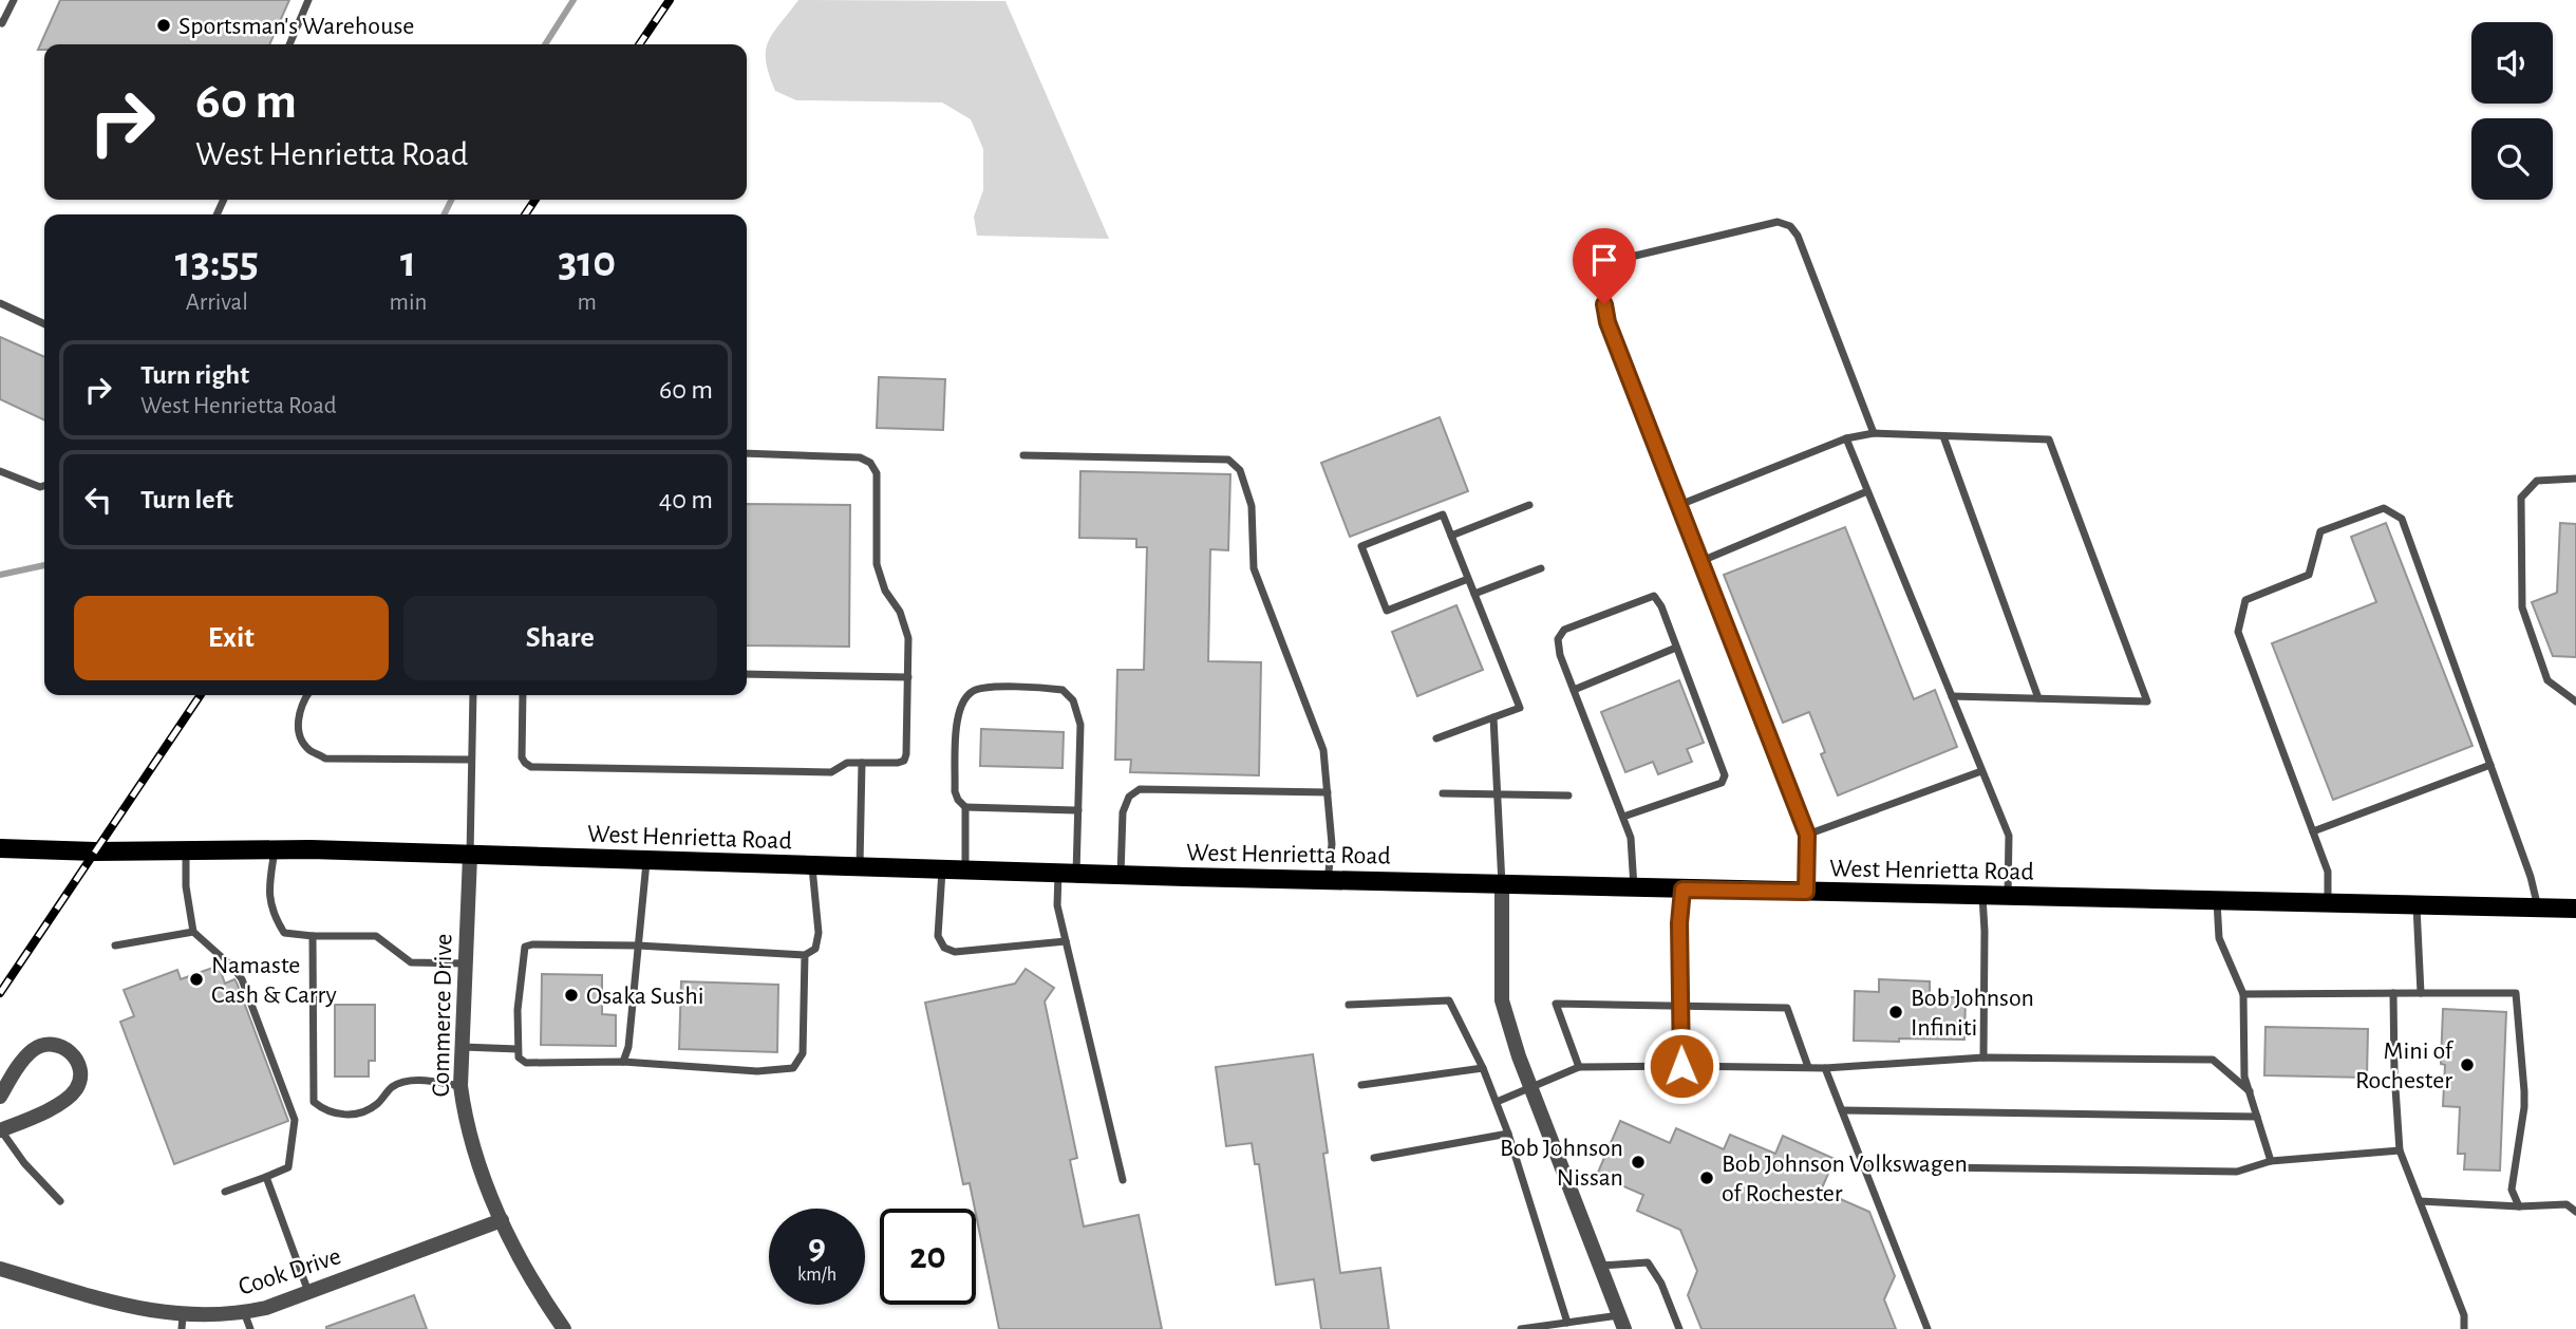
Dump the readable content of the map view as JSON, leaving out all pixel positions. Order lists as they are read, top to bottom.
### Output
{
  "streets": {
    "main road": ["West Henrietta Road"],
    "street": ["Commerce Drive", "Cook Drive"]
  },
  "crossings": [
    ["West Henrietta Road", "Commerce Drive"],
    ["Commerce Drive", "Cook Drive"]
  ],
  "places": [
    "Sportsman's Warehouse",
    "Namaste Cash & Carry",
    "Osaka Sushi",
    "Bob Johnson Infiniti",
    "Mini of Rochester",
    "Bob Johnson Nissan",
    "Bob Johnson Volkswagen of Rochester"
  ],
  "page": {
    "turn": ["60 m", "West Henrietta Road"],
    "eta": [
      "13:55",
      "Arrival",
      "1",
      "min",
      "310",
      "m"
    ],
    "list": [
      {
        "name": "Turn right",
        "note": "West Henrietta Road",
        "value": "60 m"
      },
      {
        "name": "Turn left",
        "value": "40 m"
      }
    ],
    "buttons": ["Exit", "Share"],
    "speed": "9 km/h",
    "limit": "20"
  }
}
